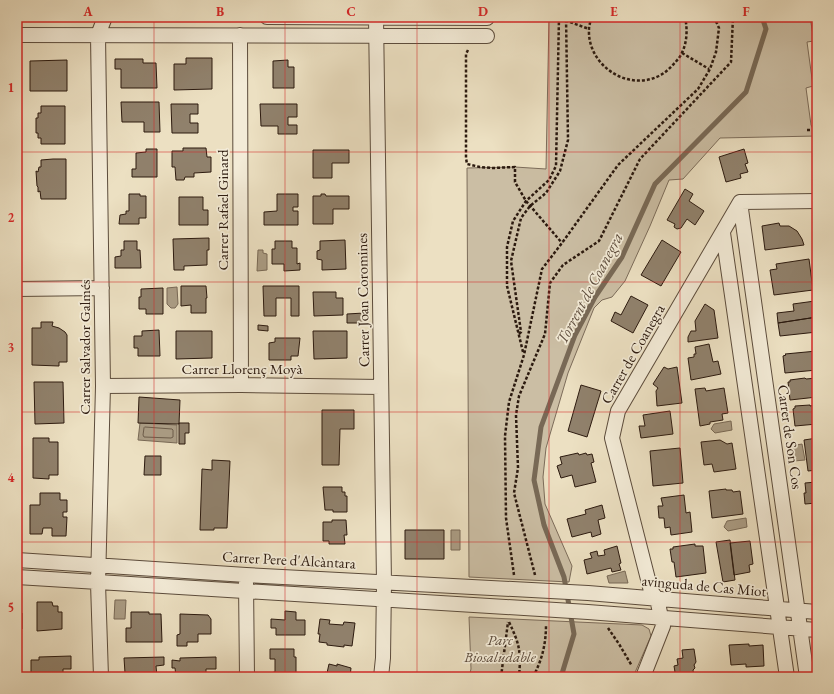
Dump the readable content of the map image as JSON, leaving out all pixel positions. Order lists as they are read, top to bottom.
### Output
{
  "streets": {
    "street": [
      "Carrer Rafael Ginard",
      "Carrer Joan Coromines",
      "Carrer Salvador Galmés",
      "Carrer de Coanegra",
      "Carrer Llorenç Moyà",
      "Carrer de Son Cos",
      "Carrer Pere d'Alcàntara",
      "avinguda de Cas Miot"
    ]
  },
  "crossings": [
    ["Carrer Rafael Ginard", "Carrer Llorenç Moyà"],
    ["Carrer Joan Coromines", "Carrer Llorenç Moyà"],
    ["Carrer Joan Coromines", "Carrer Pere d'Alcàntara"],
    ["Carrer Salvador Galmés", "Carrer Llorenç Moyà"],
    ["Carrer Salvador Galmés", "Carrer Pere d'Alcàntara"],
    ["Carrer de Coanegra", "Carrer de Son Cos"],
    ["Carrer de Coanegra", "avinguda de Cas Miot"],
    ["Carrer de Son Cos", "avinguda de Cas Miot"],
    ["Carrer Pere d'Alcàntara", "avinguda de Cas Miot"]
  ],
  "water": ["Torrent de Coanegra"],
  "parks": ["Parc Biosaludable"],
  "grid": {
    "columns": [
      "A",
      "B",
      "C",
      "D",
      "E",
      "F"
    ],
    "rows": [
      "1",
      "2",
      "3",
      "4",
      "5"
    ]
  }
}
